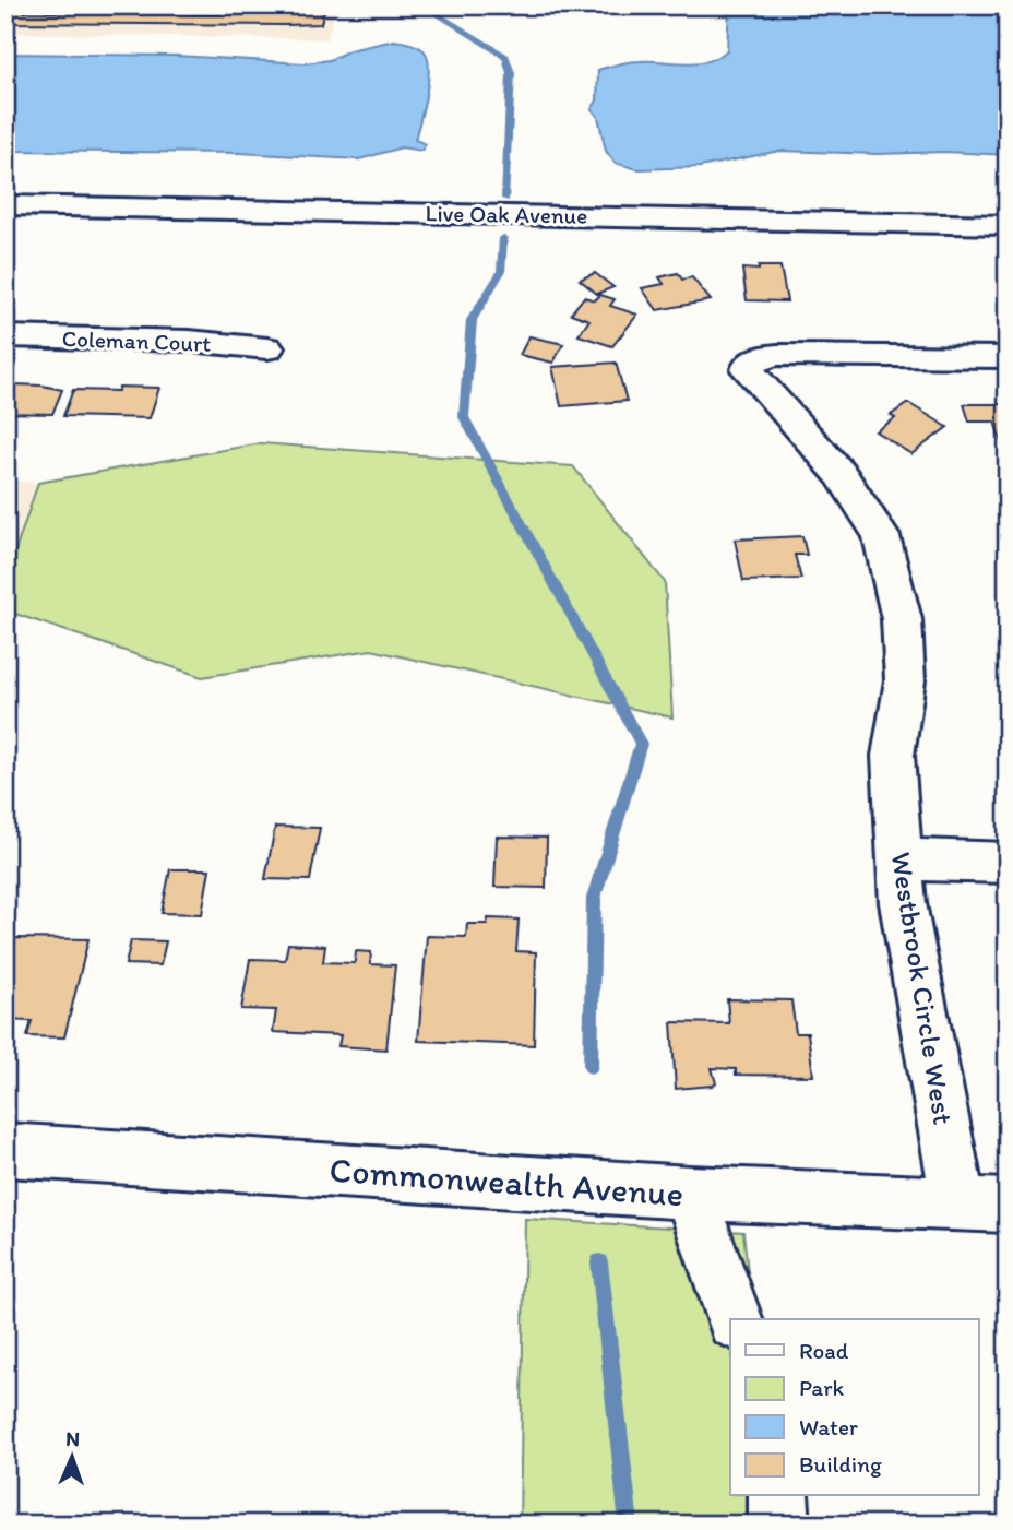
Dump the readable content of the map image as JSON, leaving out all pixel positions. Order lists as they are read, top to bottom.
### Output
{
  "streets": {
    "street": [
      "Live Oak Avenue",
      "Coleman Court",
      "Westbrook Circle West",
      "Commonwealth Avenue"
    ]
  },
  "crossings": [
    ["Westbrook Circle West", "Commonwealth Avenue"]
  ],
  "legend": [
    "Road",
    "Park",
    "Water",
    "Building"
  ],
  "north": "top"
}
